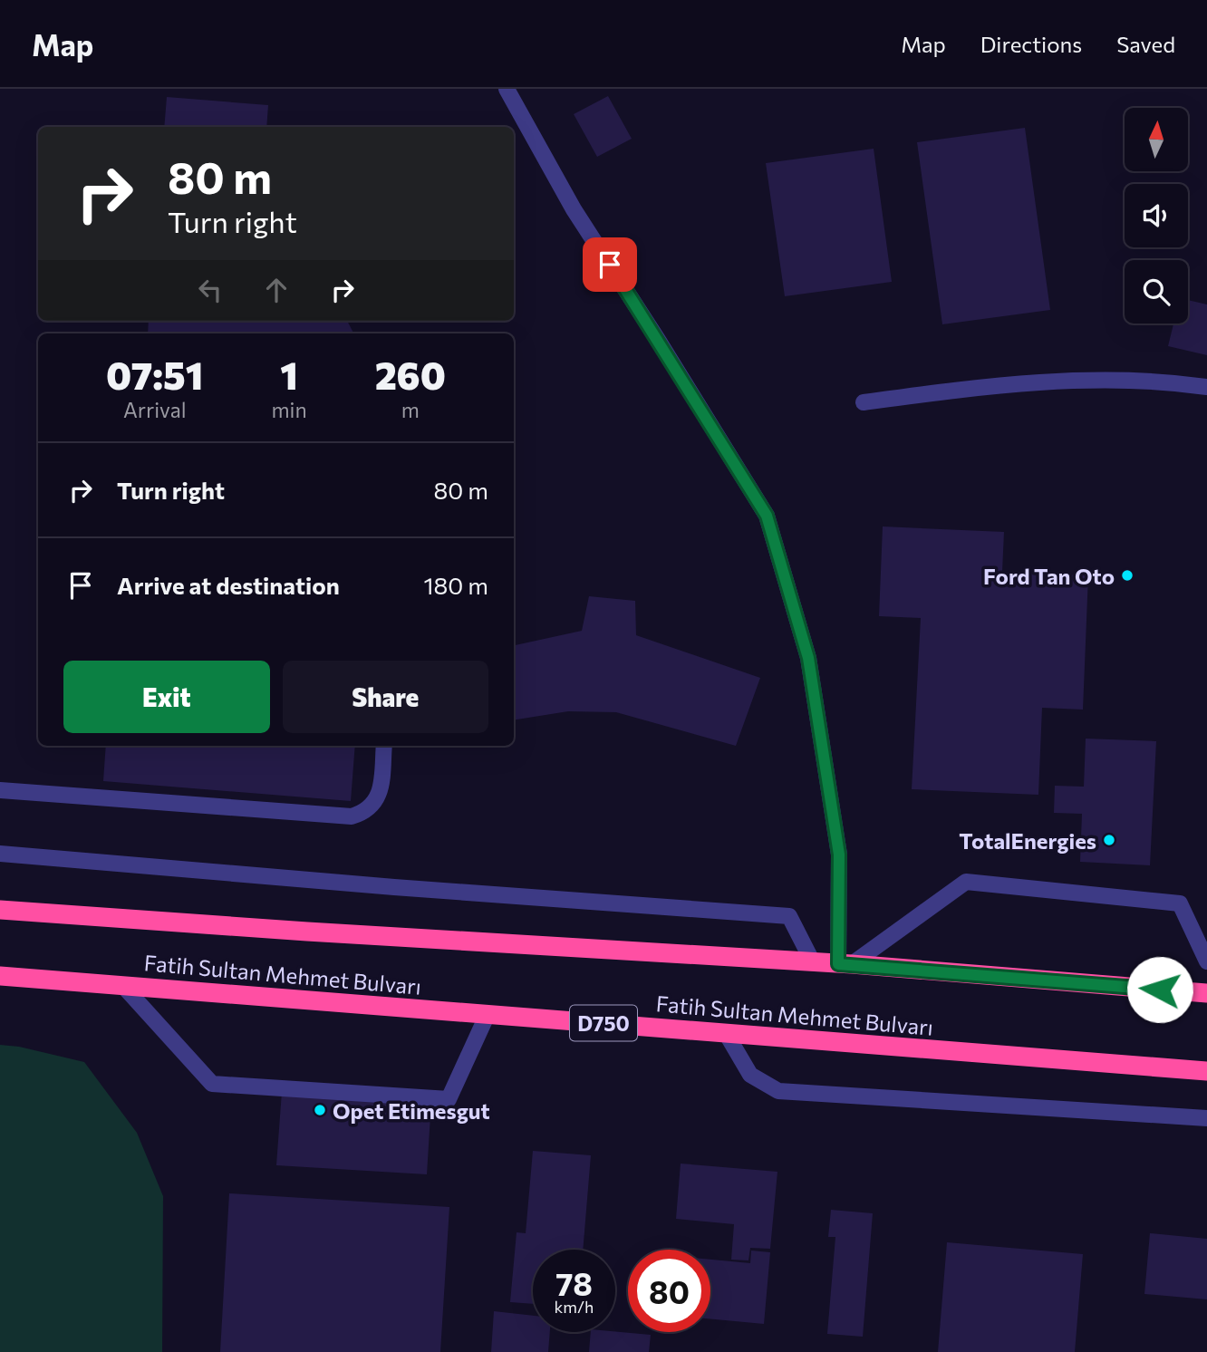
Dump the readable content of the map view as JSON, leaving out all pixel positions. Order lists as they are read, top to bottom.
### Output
{
  "streets": {
    "highway": ["Fatih Sultan Mehmet Bulvarı", "D750"]
  },
  "places": ["Ford Tan Oto", "TotalEnergies", "Opet Etimesgut"],
  "north": "top",
  "page": {
    "header": "Map",
    "nav": ["Map", "Directions", "Saved"],
    "turn": ["80 m", "Turn right"],
    "eta": [
      "07:51",
      "Arrival",
      "1",
      "min",
      "260",
      "m"
    ],
    "list": [
      {
        "name": "Turn right",
        "value": "80 m"
      },
      {
        "name": "Arrive at destination",
        "value": "180 m"
      }
    ],
    "buttons": ["Exit", "Share"],
    "speed": "78 km/h",
    "limit": "80"
  }
}
